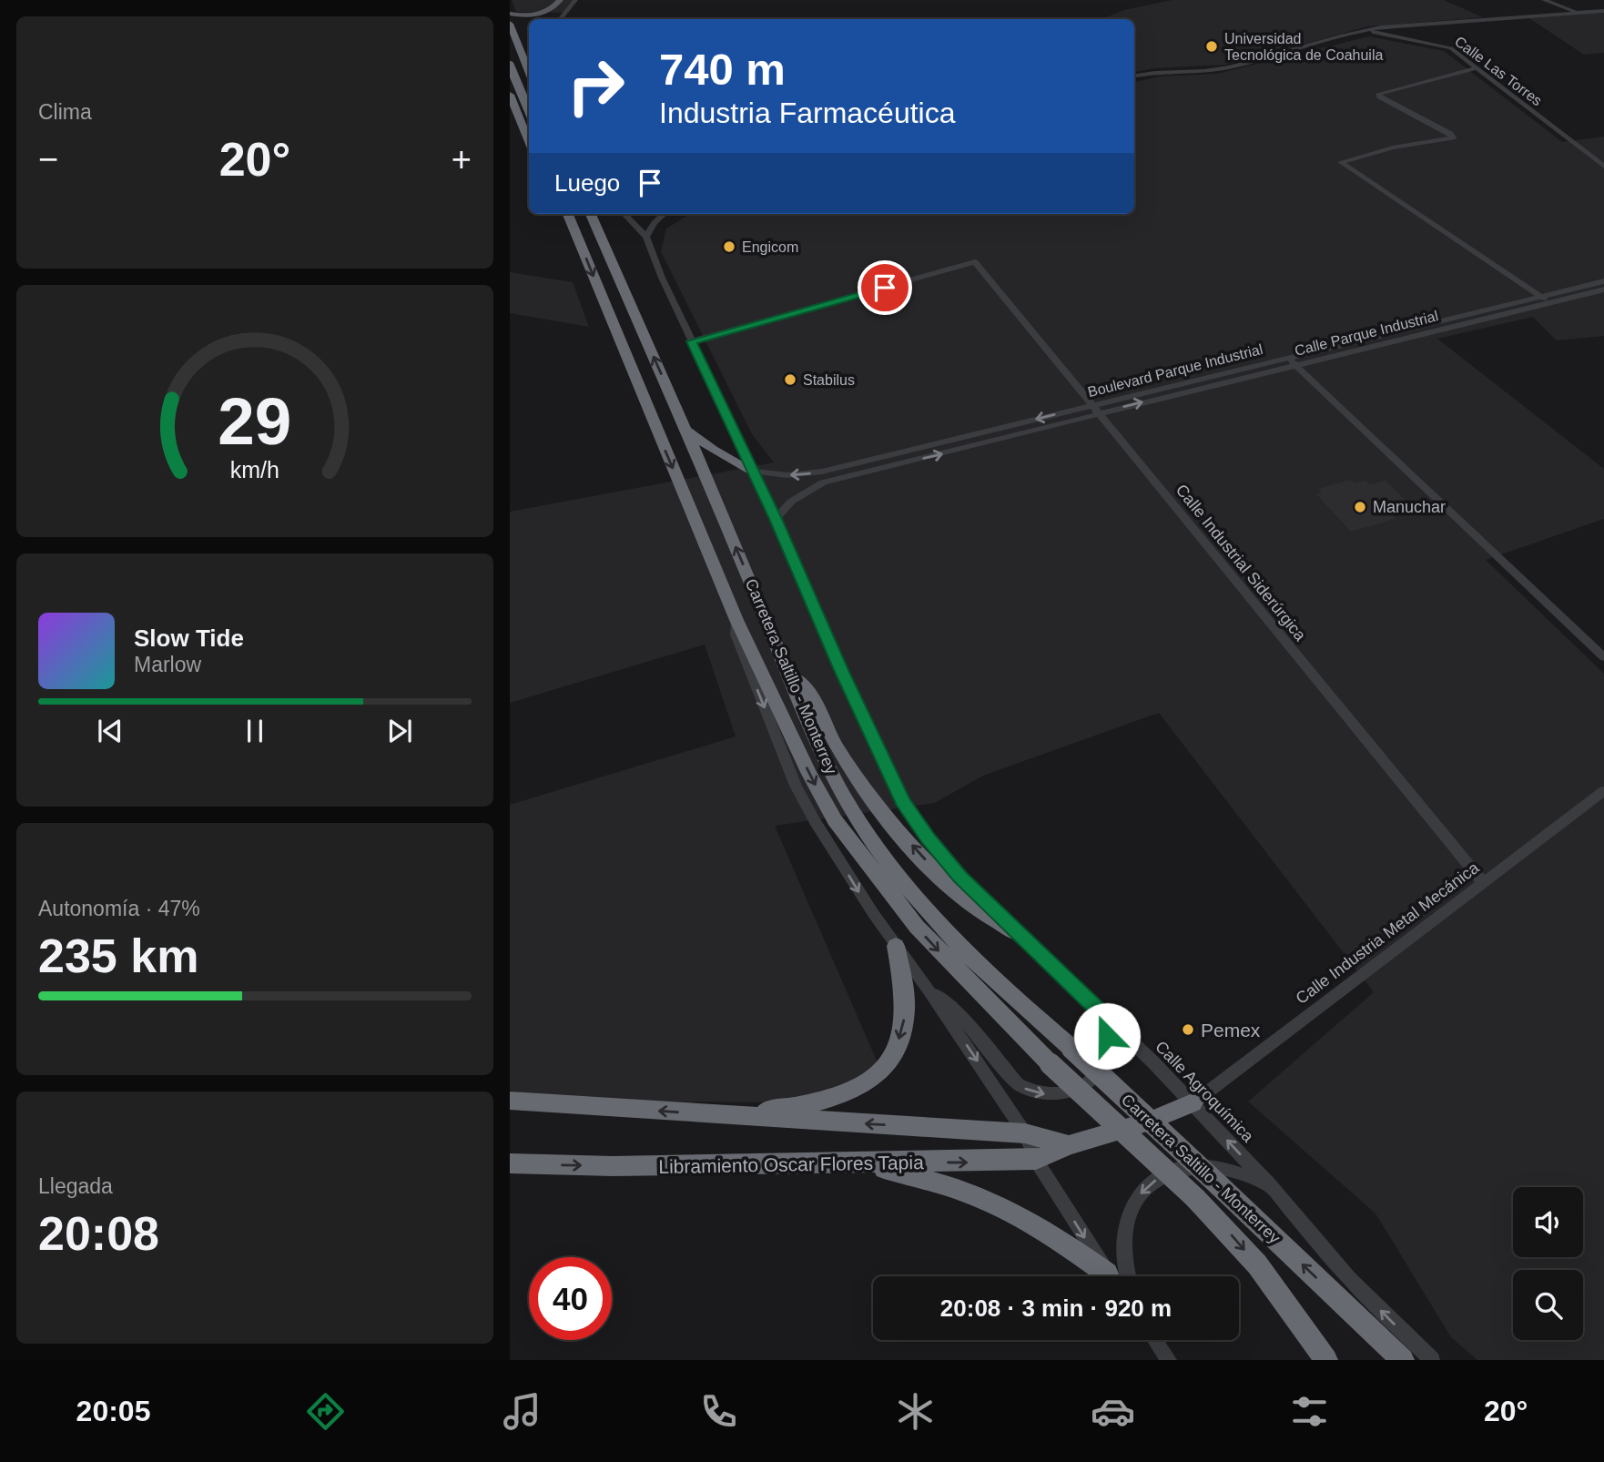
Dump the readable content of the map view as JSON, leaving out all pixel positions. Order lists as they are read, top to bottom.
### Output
{
  "streets": {
    "highway": ["Carretera Saltillo - Monterrey", "Libramiento Oscar Flores Tapia"],
    "street": [
      "Calle Las Torres",
      "Calle Parque Industrial",
      "Boulevard Parque Industrial",
      "Calle Industrial Siderúrgica",
      "Calle Industria Metal Mecánica",
      "Calle Agroquímica"
    ]
  },
  "crossings": [
    ["Calle Parque Industrial", "Boulevard Parque Industrial"],
    ["Calle Parque Industrial", "Calle Industrial Siderúrgica"],
    ["Calle Parque Industrial", "Calle Agroquímica"],
    ["Boulevard Parque Industrial", "Calle Industrial Siderúrgica"],
    ["Boulevard Parque Industrial", "Calle Agroquímica"],
    ["Calle Industrial Siderúrgica", "Calle Industria Metal Mecánica"],
    ["Calle Industria Metal Mecánica", "Calle Agroquímica"],
    ["Calle Industria Metal Mecánica", "Libramiento Oscar Flores Tapia"],
    ["Calle Agroquímica", "Libramiento Oscar Flores Tapia"]
  ],
  "places": [
    "Universidad Tecnológica de Coahuila",
    "Engicom",
    "Stabilus",
    "Manuchar",
    "Pemex"
  ],
  "page": {
    "tile": [
      "Clima",
      ["Autonomía · 47%", "235 km"],
      ["Llegada", "20:08"]
    ],
    "turn": ["740 m", "Industria Farmacéutica"],
    "heat": ["−", "20°", "+"],
    "then": "Luego",
    "song": ["Slow Tide", "Marlow"],
    "limit": "40",
    "trip": "20:08 · 3 min · 920 m",
    "tabs": ["20:05", "20°"],
    "gauge": ["29", "km/h"]
  }
}
